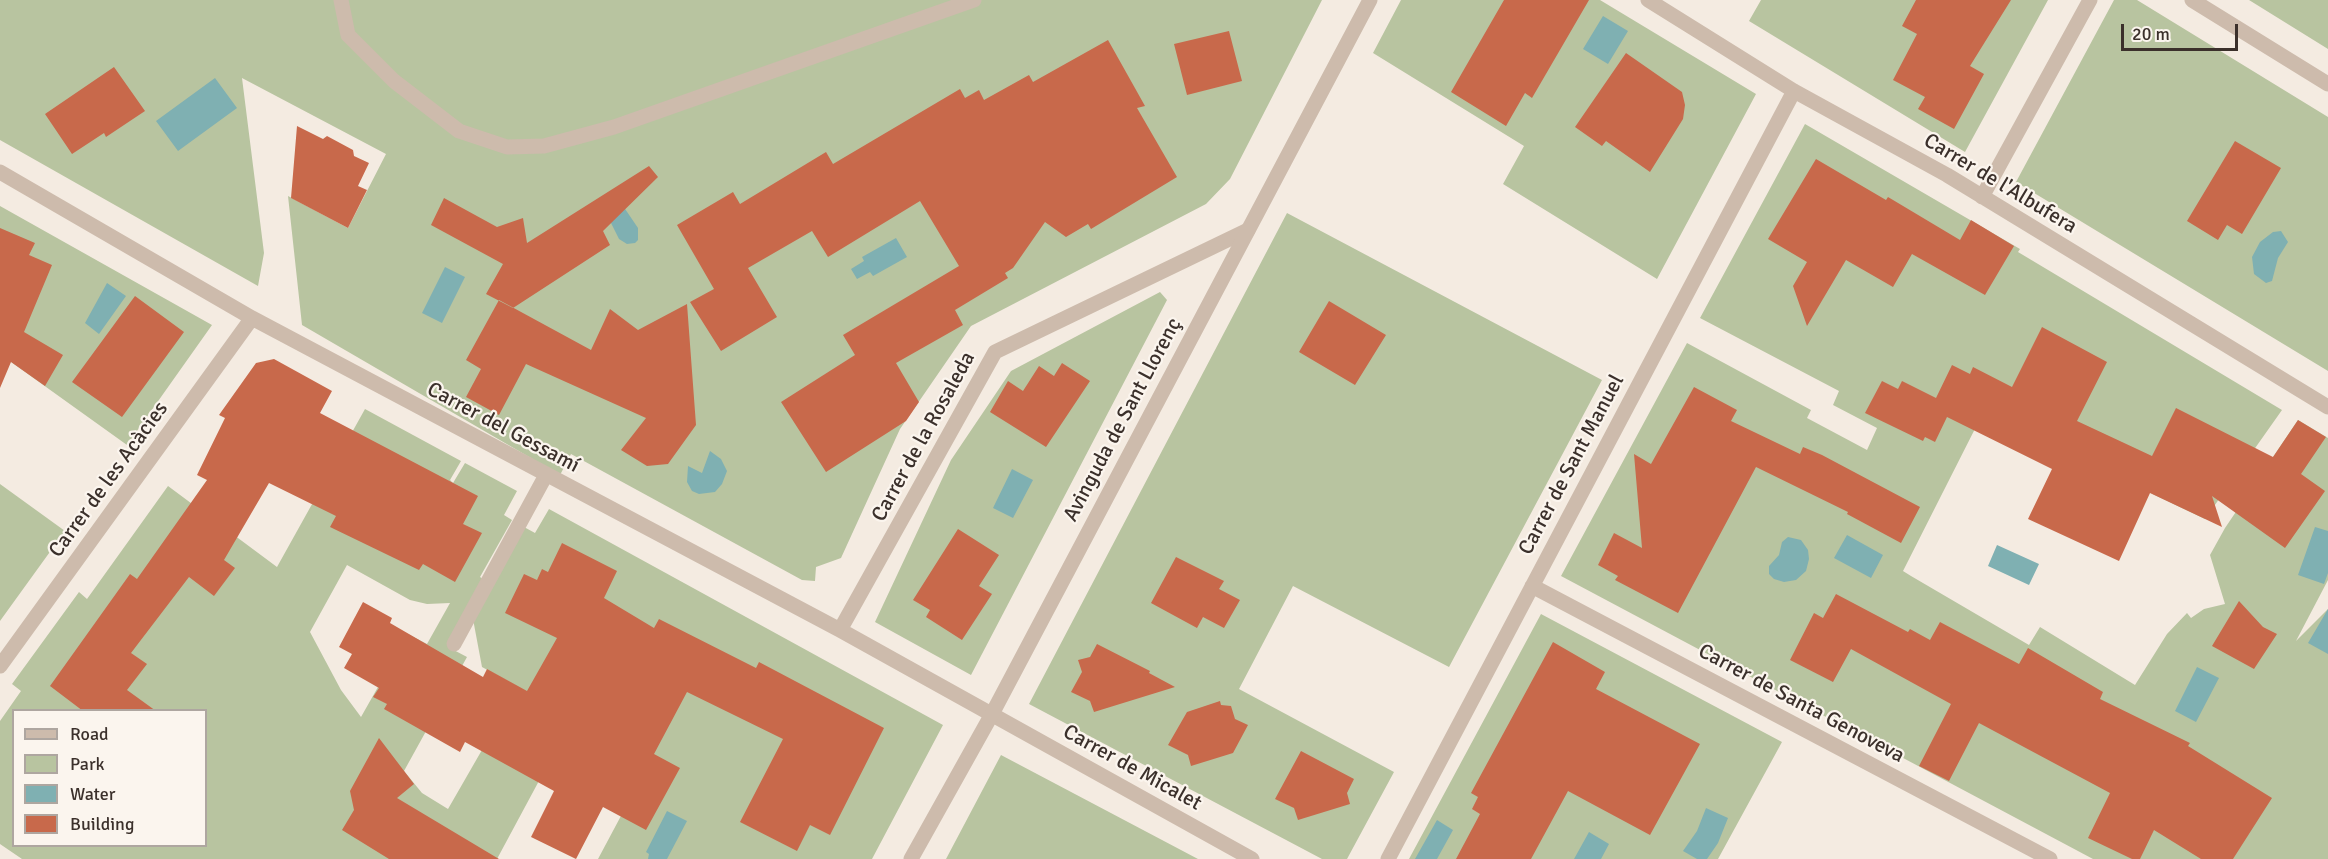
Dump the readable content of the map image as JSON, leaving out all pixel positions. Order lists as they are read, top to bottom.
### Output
{
  "streets": {
    "street": [
      "Carrer de l'Albufera",
      "Avinguda de Sant Llorenç",
      "Carrer del Gessamí",
      "Carrer de la Rosaleda",
      "Carrer de Sant Manuel",
      "Carrer de les Acàcies",
      "Carrer de Santa Genoveva",
      "Carrer de Micalet"
    ]
  },
  "crossings": [
    ["Carrer de l'Albufera", "Carrer de Sant Manuel"],
    ["Avinguda de Sant Llorenç", "Carrer del Gessamí"],
    ["Avinguda de Sant Llorenç", "Carrer de la Rosaleda"],
    ["Avinguda de Sant Llorenç", "Carrer de Micalet"],
    ["Carrer del Gessamí", "Carrer de la Rosaleda"],
    ["Carrer del Gessamí", "Carrer de les Acàcies"],
    ["Carrer del Gessamí", "Carrer de Micalet"],
    ["Carrer de Sant Manuel", "Carrer de Santa Genoveva"]
  ],
  "legend": [
    "Road",
    "Park",
    "Water",
    "Building"
  ],
  "scale_bar": "20 m"
}
